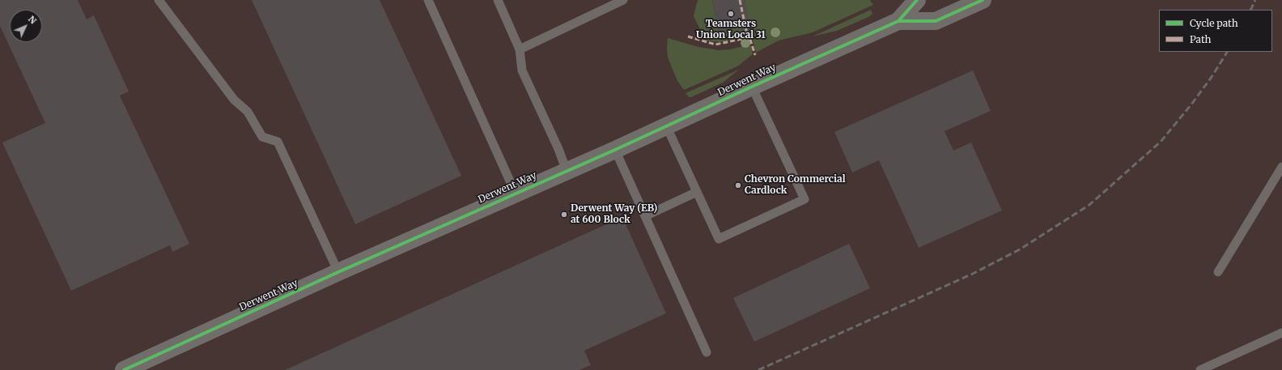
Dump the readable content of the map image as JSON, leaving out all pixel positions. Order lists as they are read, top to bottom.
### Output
{
  "streets": {
    "street": ["Derwent Way"]
  },
  "places": ["Teamsters Union Local 31", "Chevron Commercial Cardlock", "Derwent Way (EB) at 600 Block"],
  "legend": ["Cycle path", "Path"],
  "north": "top right"
}
